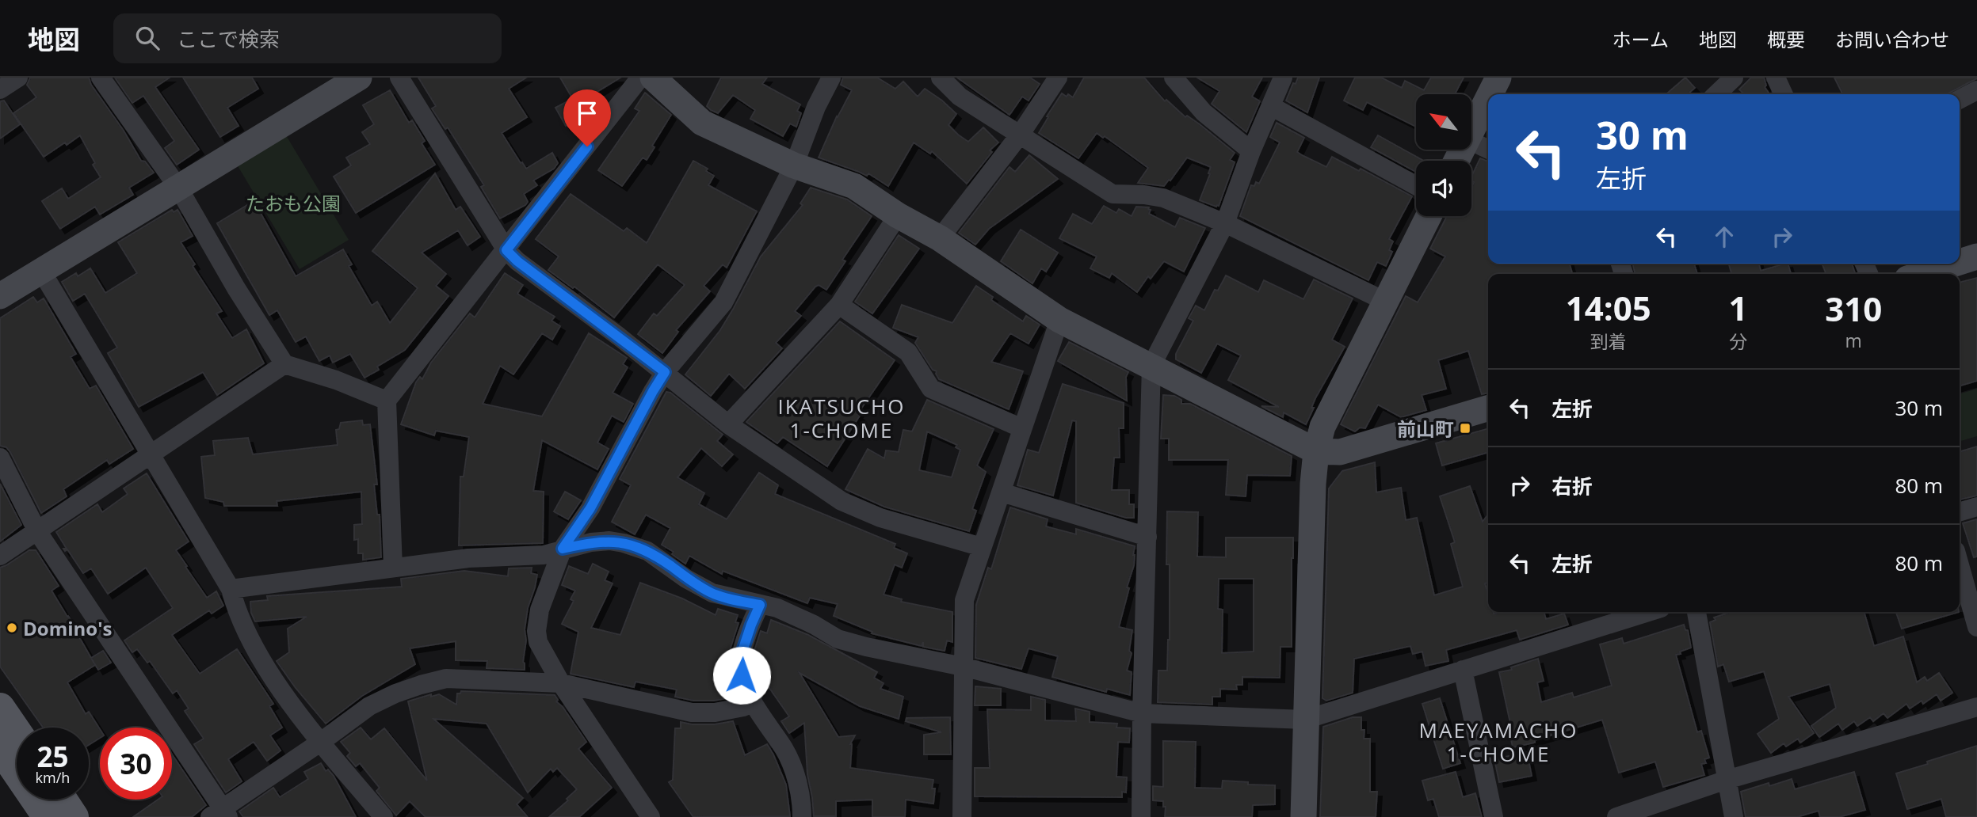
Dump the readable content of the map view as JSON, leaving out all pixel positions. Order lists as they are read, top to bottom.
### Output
{
  "districts": ["IKATSUCHO 1-CHOME", "MAEYAMACHO 1-CHOME"],
  "parks": ["たおも公園"],
  "places": {
    "transit": ["前山町"],
    "other": ["Domino's"]
  },
  "north": "top left",
  "page": {
    "header": "地図",
    "search": "ここで検索",
    "nav": [
      "ホーム",
      "地図",
      "概要",
      "お問い合わせ"
    ],
    "turn": ["30 m", "左折"],
    "eta": [
      "14:05",
      "到着",
      "1",
      "分",
      "310",
      "m"
    ],
    "list": [
      {
        "name": "左折",
        "value": "30 m"
      },
      {
        "name": "右折",
        "value": "80 m"
      },
      {
        "name": "左折",
        "value": "80 m"
      }
    ],
    "speed": "25 km/h",
    "limit": "30"
  }
}
